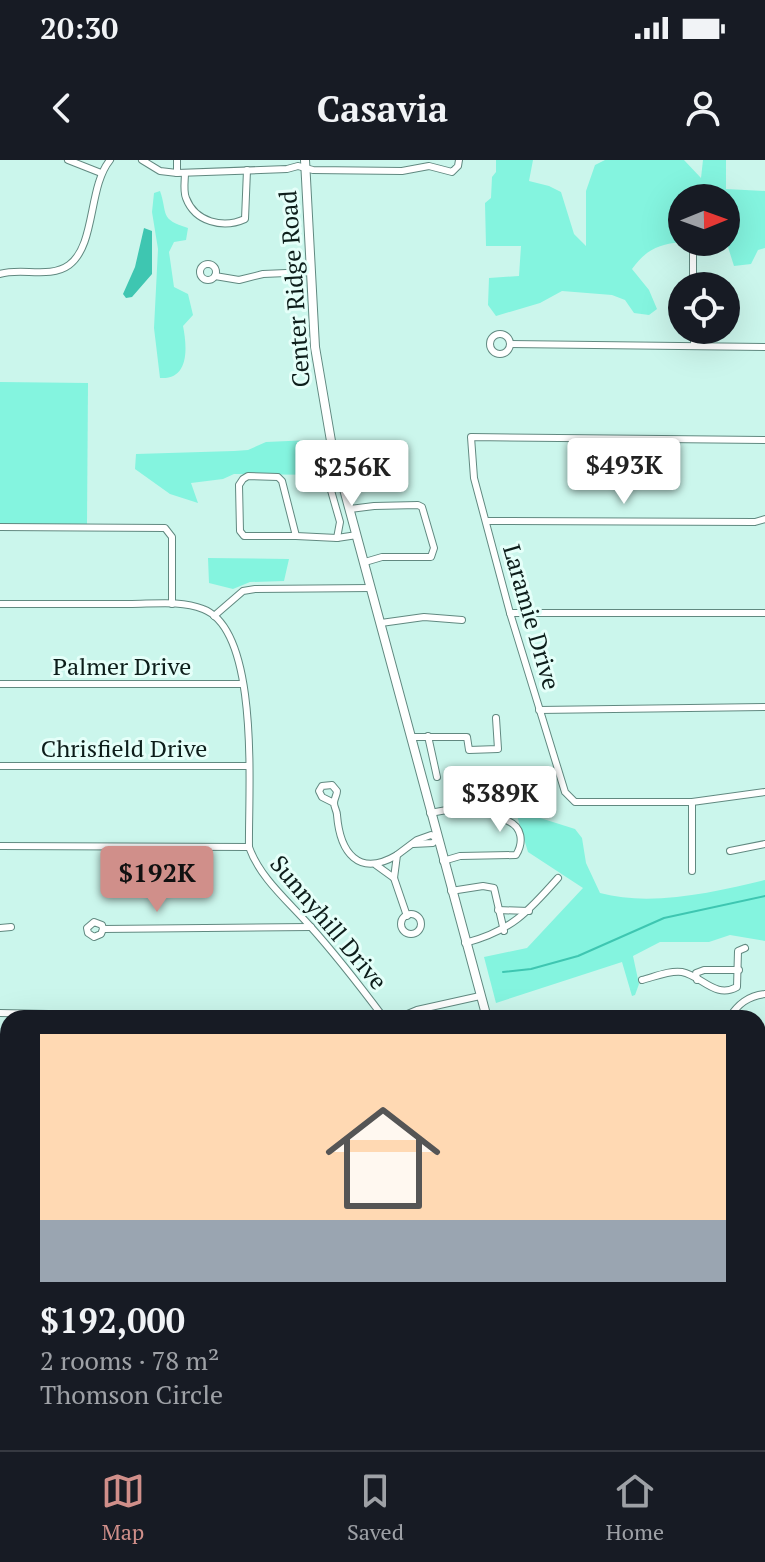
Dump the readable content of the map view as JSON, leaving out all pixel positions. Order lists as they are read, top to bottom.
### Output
{
  "streets": {
    "main road": ["Center Ridge Road"],
    "street": [
      "Laramie Drive",
      "Palmer Drive",
      "Chrisfield Drive",
      "Sunnyhill Drive"
    ]
  },
  "crossings": [
    ["Palmer Drive", "Sunnyhill Drive"],
    ["Chrisfield Drive", "Sunnyhill Drive"]
  ],
  "north": "right",
  "page": {
    "status": "20:30",
    "header": "Casavia",
    "price": [
      "$493K",
      "$256K",
      "$389K",
      "$192K"
    ],
    "list": [
      {
        "name": "$192,000",
        "note": "2 rooms · 78 m² · Thomson Circle"
      }
    ],
    "tabs": ["Map", "Saved", "Home"]
  }
}
